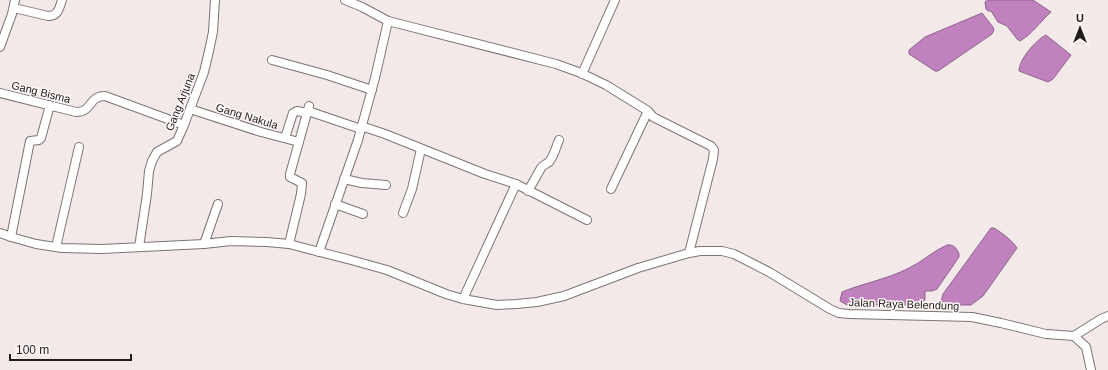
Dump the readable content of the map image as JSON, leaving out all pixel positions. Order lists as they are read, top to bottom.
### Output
{
  "streets": {
    "street": [
      "Gang Bisma",
      "Gang Arjuna",
      "Gang Nakula",
      "Jalan Raya Belendung"
    ]
  },
  "crossings": [
    ["Gang Bisma", "Gang Arjuna"],
    ["Gang Arjuna", "Gang Nakula"],
    ["Gang Arjuna", "Jalan Raya Belendung"]
  ],
  "scale_bar": "100 m",
  "north": "top"
}
